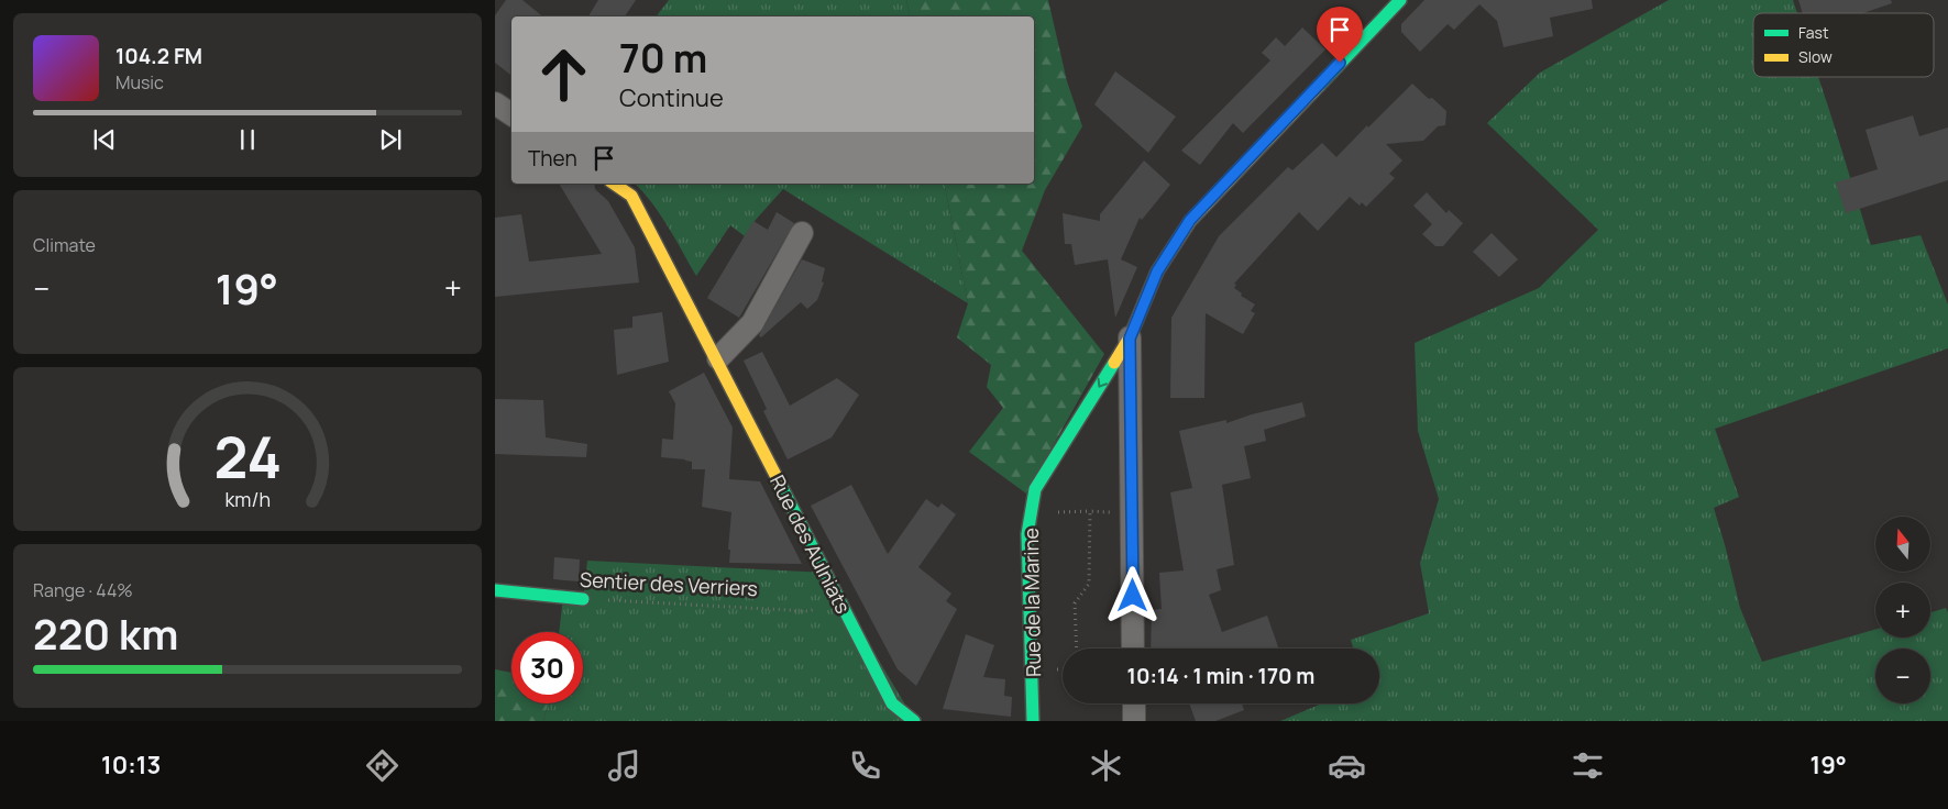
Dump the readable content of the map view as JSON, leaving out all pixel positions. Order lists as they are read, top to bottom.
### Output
{
  "streets": {
    "street": ["Rue des Aulniats", "Sentier des Verriers", "Rue de la Marine"]
  },
  "crossings": [
    ["Rue des Aulniats", "Sentier des Verriers"]
  ],
  "legend": ["Fast", "Slow"],
  "north": "top",
  "page": {
    "turn": ["70 m", "Continue"],
    "song": ["104.2 FM", "Music"],
    "then": "Then",
    "tile": [
      "Climate",
      ["Range · 44%", "220 km"]
    ],
    "heat": ["−", "19°", "+"],
    "map_buttons": ["+", "−"],
    "limit": "30",
    "trip": "10:14 · 1 min · 170 m",
    "tabs": ["10:13", "19°"],
    "gauge": ["24", "km/h"]
  }
}
